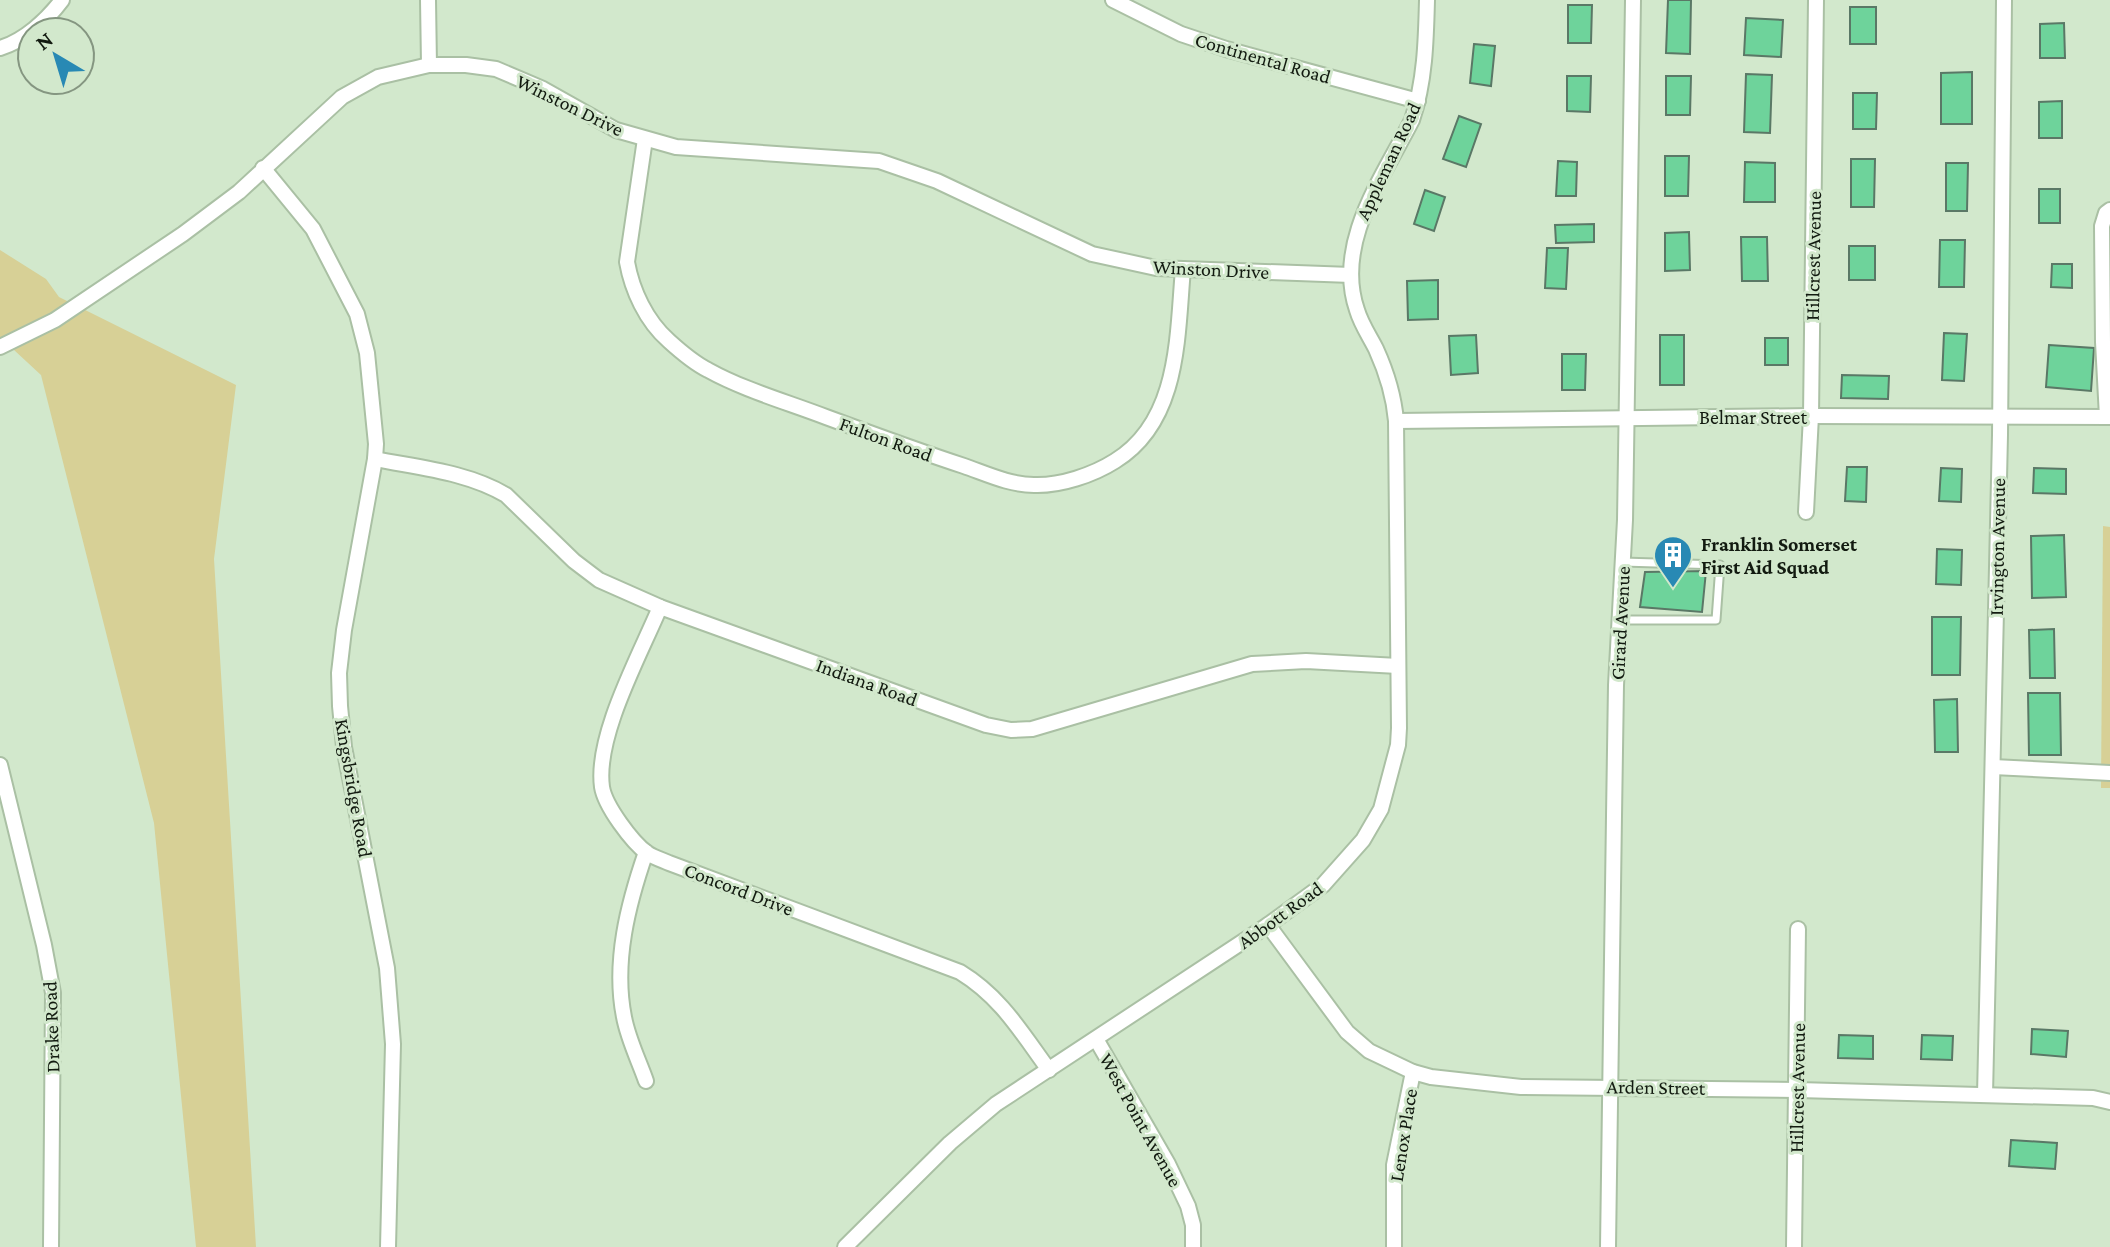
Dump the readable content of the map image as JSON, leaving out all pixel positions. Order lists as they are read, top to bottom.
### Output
{
  "streets": {
    "street": [
      "Continental Road",
      "Winston Drive",
      "Appleman Road",
      "Hillcrest Avenue",
      "Belmar Street",
      "Fulton Road",
      "Irvington Avenue",
      "Girard Avenue",
      "Indiana Road",
      "Kingsbridge Road",
      "Concord Drive",
      "Abbott Road",
      "Drake Road",
      "Arden Street",
      "West Point Avenue",
      "Lenox Place"
    ]
  },
  "crossings": [
    ["Continental Road", "Appleman Road"],
    ["Winston Drive", "Appleman Road"],
    ["Winston Drive", "Fulton Road"],
    ["Winston Drive", "Kingsbridge Road"],
    ["Winston Drive", "Abbott Road"],
    ["Appleman Road", "Abbott Road"],
    ["Hillcrest Avenue", "Belmar Street"],
    ["Hillcrest Avenue", "Arden Street"],
    ["Belmar Street", "Irvington Avenue"],
    ["Belmar Street", "Girard Avenue"],
    ["Belmar Street", "Abbott Road"],
    ["Irvington Avenue", "Arden Street"],
    ["Girard Avenue", "Arden Street"],
    ["Indiana Road", "Kingsbridge Road"],
    ["Indiana Road", "Concord Drive"],
    ["Indiana Road", "Abbott Road"],
    ["Concord Drive", "Abbott Road"],
    ["Abbott Road", "Arden Street"],
    ["Abbott Road", "West Point Avenue"],
    ["Arden Street", "Lenox Place"]
  ],
  "places": {
    "building": ["Franklin Somerset First Aid Squad"]
  },
  "north": "top left"
}
